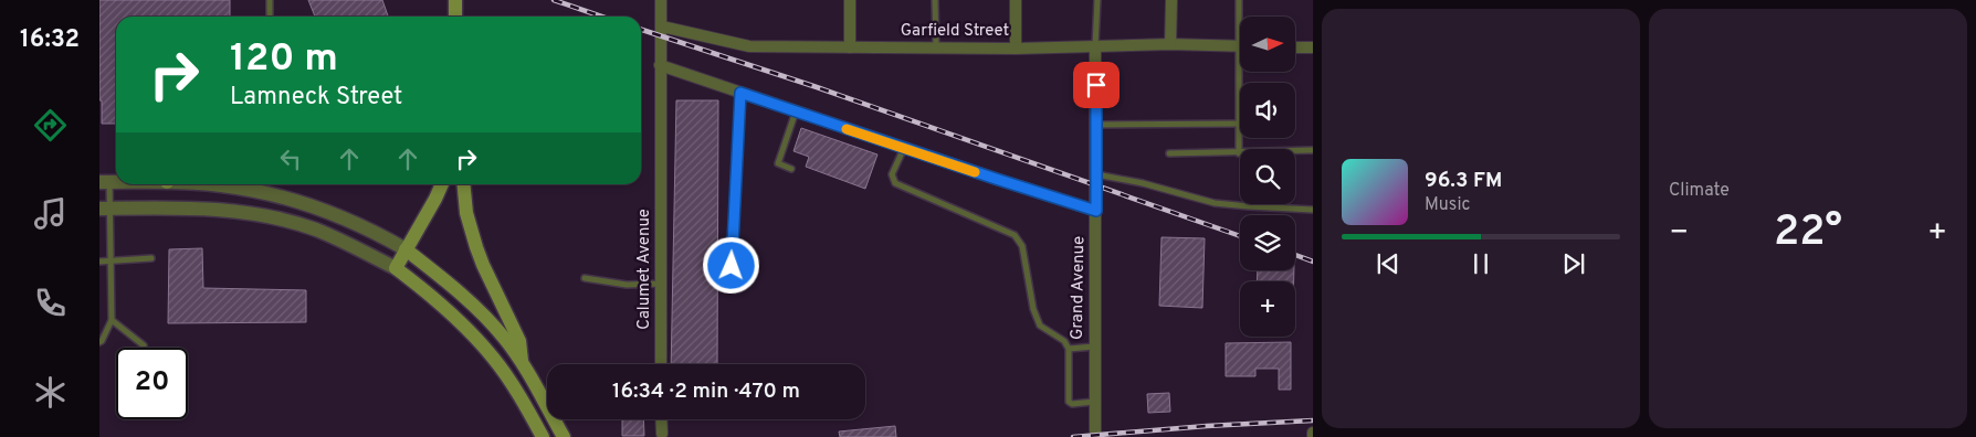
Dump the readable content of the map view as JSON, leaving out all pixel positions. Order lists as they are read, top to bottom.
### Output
{
  "streets": {
    "street": ["Garfield Street", "Calumet Avenue", "Grand Avenue"]
  },
  "crossings": [
    ["Garfield Street", "Calumet Avenue"],
    ["Garfield Street", "Grand Avenue"]
  ],
  "north": "right",
  "page": {
    "tabs": "16:32",
    "tile": "Climate",
    "map_buttons": "+",
    "turn": ["120 m", "Lamneck Street"],
    "song": ["96.3 FM", "Music"],
    "heat": ["−", "22°", "+"],
    "limit": "20",
    "trip": "16:34 · 2 min · 470 m"
  }
}
